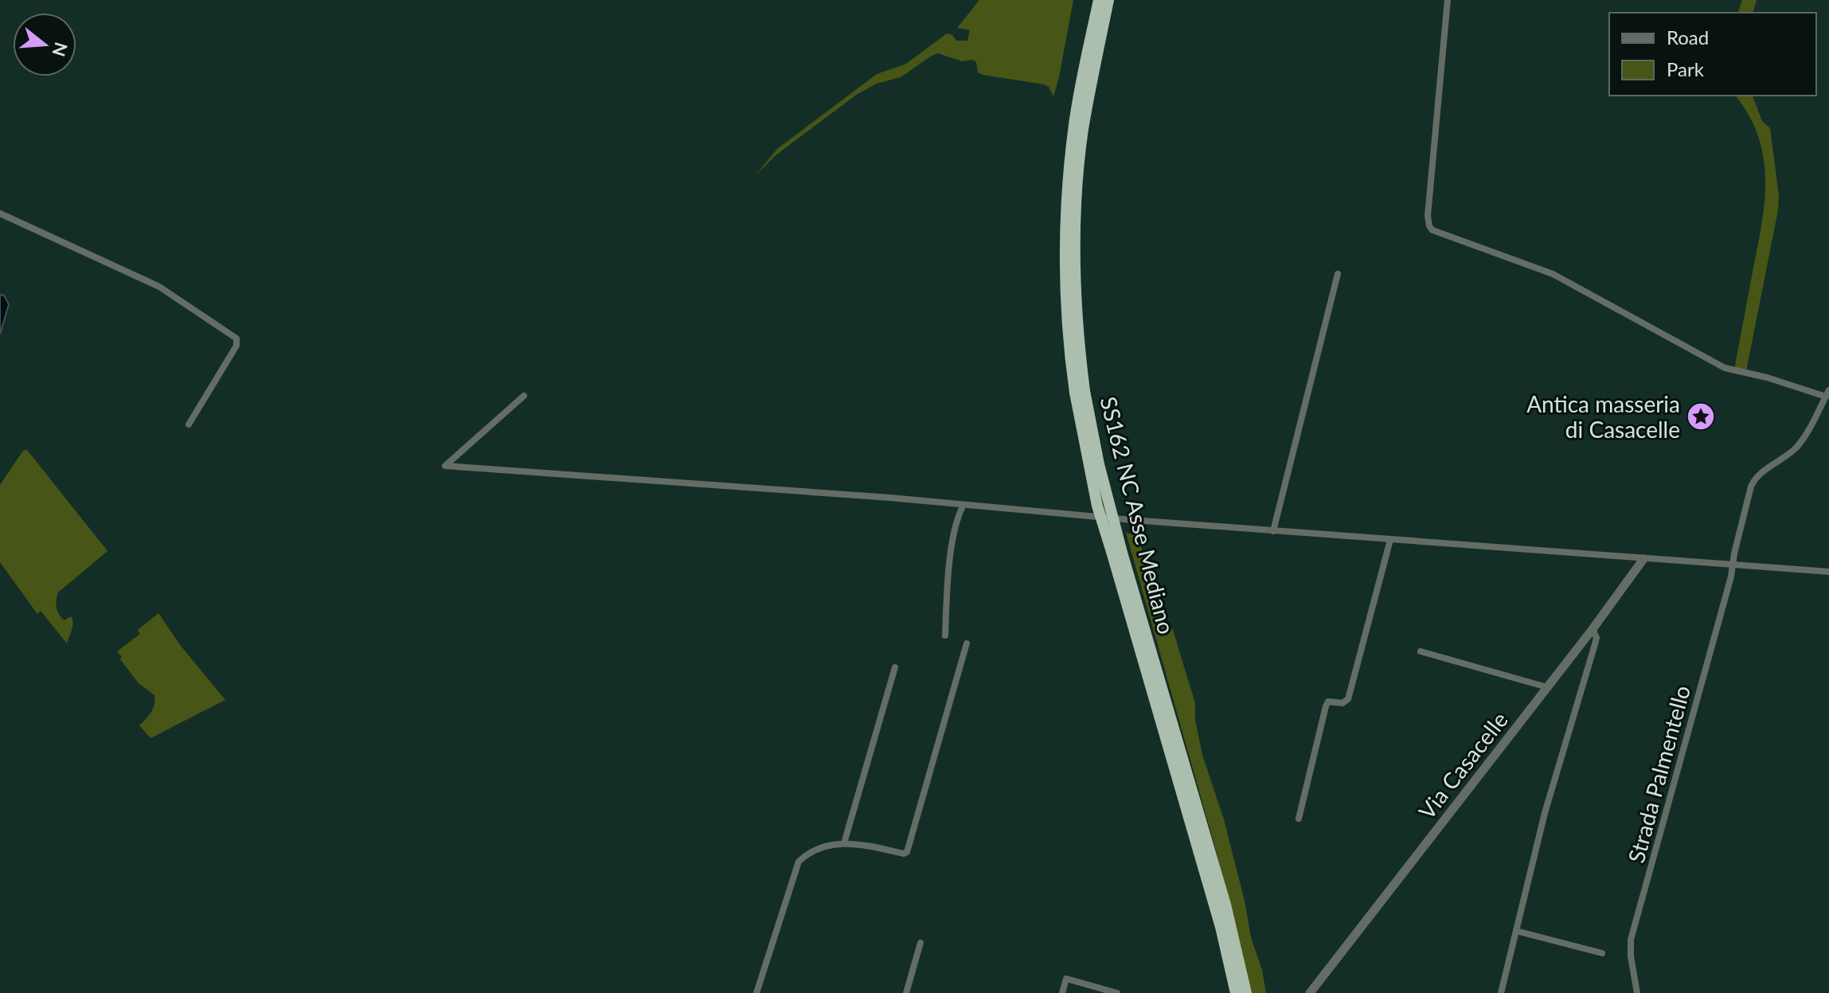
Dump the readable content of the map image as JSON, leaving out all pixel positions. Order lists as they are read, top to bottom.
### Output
{
  "streets": {
    "highway": ["SS162 NC Asse Mediano"],
    "street": ["Via Casacelle", "Strada Palmentello"]
  },
  "places": {
    "place": ["Antica masseria di Casacelle"]
  },
  "legend": ["Road", "Park"],
  "north": "right"
}
